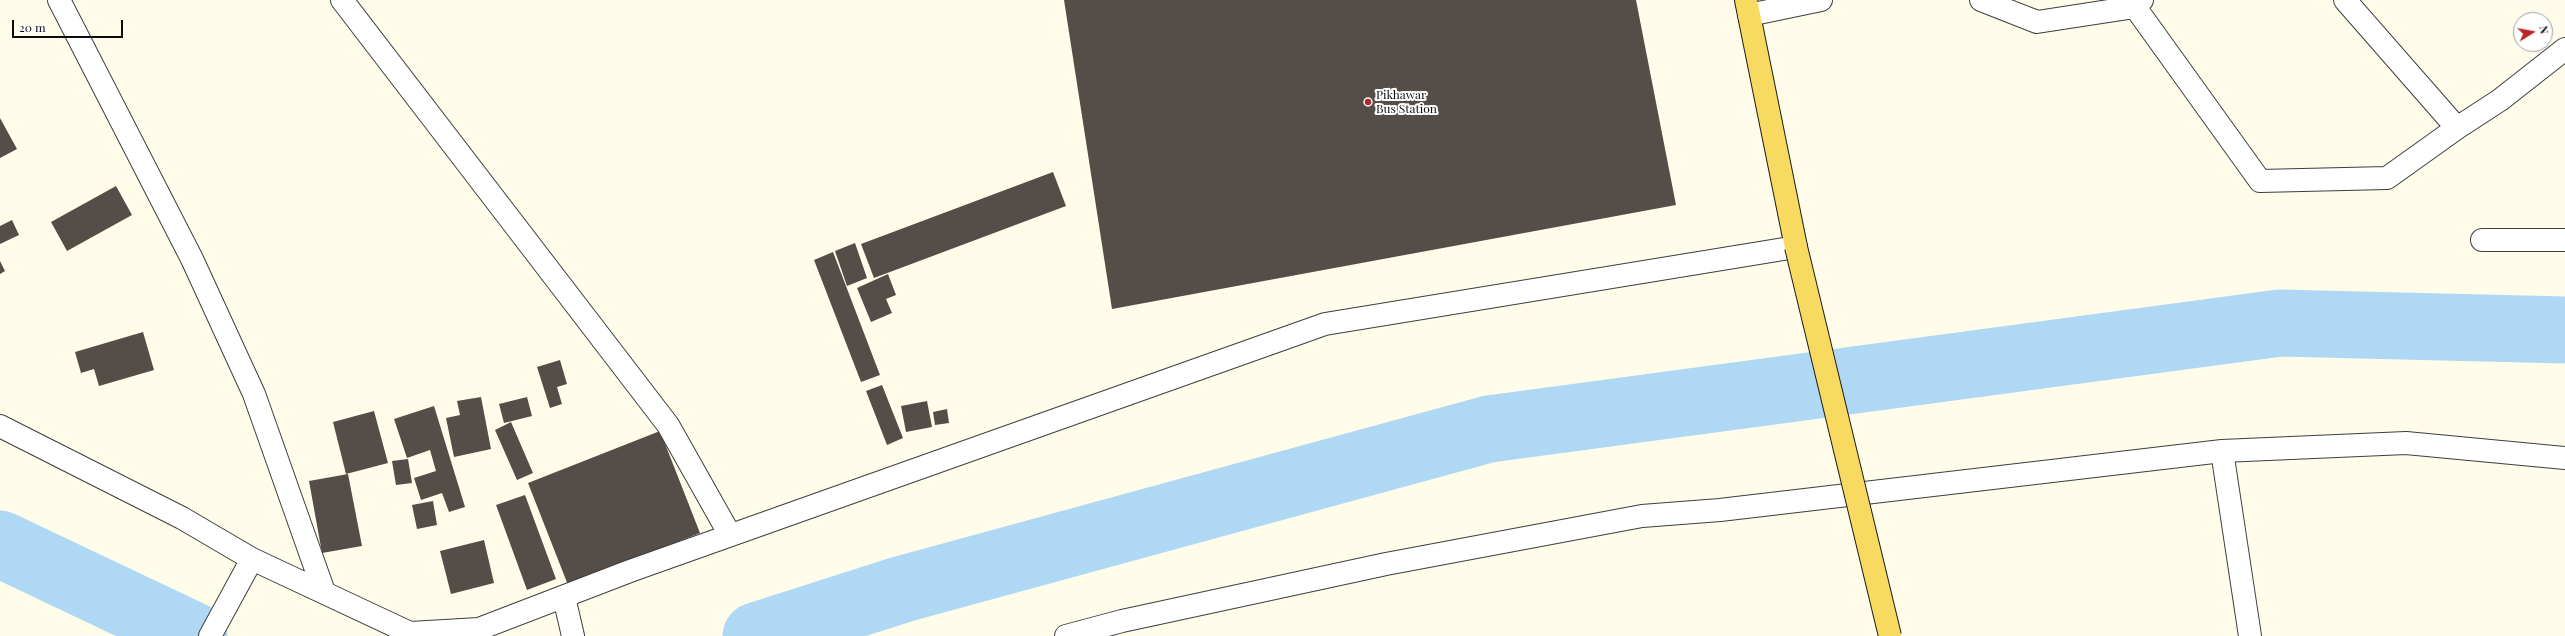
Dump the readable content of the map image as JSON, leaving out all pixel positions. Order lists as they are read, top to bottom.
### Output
{
  "places": ["Pikhawar Bus Station"],
  "scale_bar": "20 m",
  "north": "right"
}
